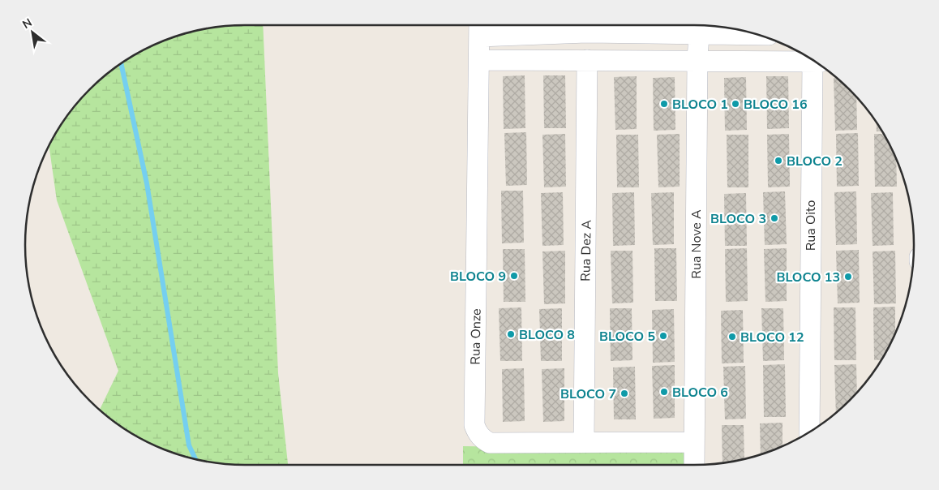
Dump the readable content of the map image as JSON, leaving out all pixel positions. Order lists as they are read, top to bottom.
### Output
{
  "streets": {
    "street": [
      "Rua Oito",
      "Rua Nove A",
      "Rua Dez A",
      "Rua Onze"
    ]
  },
  "crossings": [
    ["Rua Nove A", "Rua Onze"],
    ["Rua Dez A", "Rua Onze"]
  ],
  "places": [
    "BLOCO 1",
    "BLOCO 16",
    "BLOCO 2",
    "BLOCO 3",
    "BLOCO 9",
    "BLOCO 13",
    "BLOCO 8",
    "BLOCO 5",
    "BLOCO 12",
    "BLOCO 6",
    "BLOCO 7"
  ],
  "north": "top left"
}
